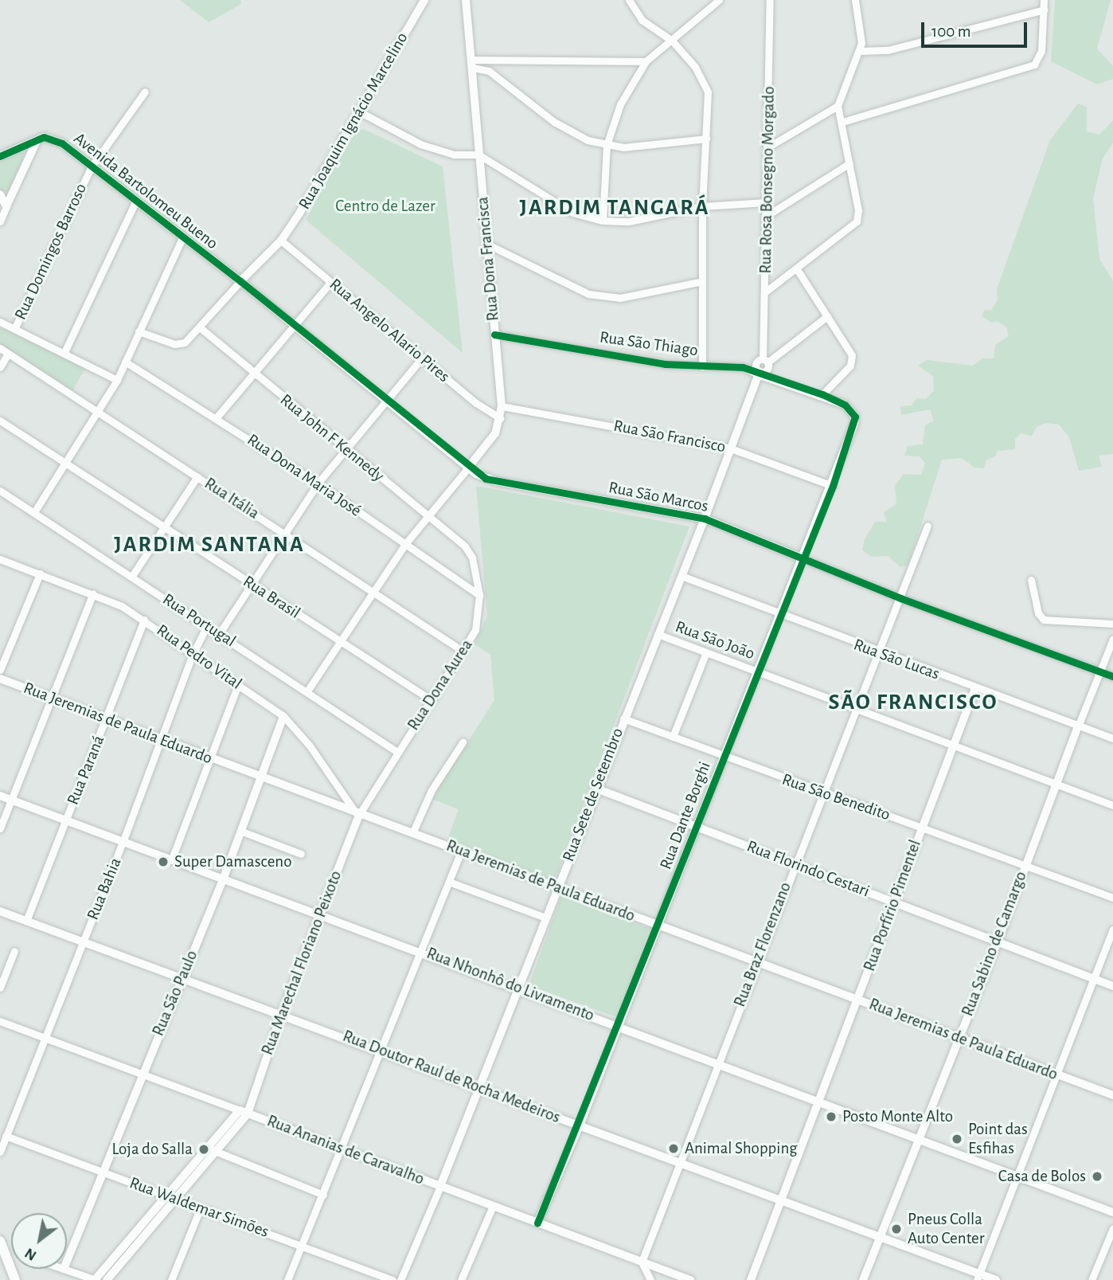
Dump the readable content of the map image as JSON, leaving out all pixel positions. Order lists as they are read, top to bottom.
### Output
{
  "streets": {
    "street": [
      "Rua Joaquim Ignácio Marcelino",
      "Rua Rosa Bonsegno Morgado",
      "Avenida Bartolomeu Bueno",
      "Rua Domingos Barroso",
      "Rua Dona Francisca",
      "Rua Angelo Alario Pires",
      "Rua São Thiago",
      "Rua São Francisco",
      "Rua John F Kennedy",
      "Rua Dona Maria José",
      "Rua São Marcos",
      "Rua Itália",
      "Rua Brasil",
      "Rua Portugal",
      "Rua São João",
      "Rua Pedro Vital",
      "Rua São Lucas",
      "Rua Dona Aurea",
      "Rua Jeremias de Paula Eduardo",
      "Rua Paraná",
      "Rua Sete de Setembro",
      "Rua São Benedito",
      "Rua Dante Borghi",
      "Rua Florindo Cestari",
      "Rua Bahia",
      "Rua Porfírio Pimentel",
      "Rua Sabino de Camargo",
      "Rua Braz Florenzano",
      "Rua Marechal Floriano Peixoto",
      "Rua Nhonhô do Livramento",
      "Rua São Paulo",
      "Rua Doutor Raul de Rocha Medeiros",
      "Rua Ananias de Caravalho",
      "Rua Waldemar Simões"
    ]
  },
  "crossings": [
    ["Rua Joaquim Ignácio Marcelino", "Avenida Bartolomeu Bueno"],
    ["Rua Joaquim Ignácio Marcelino", "Rua Angelo Alario Pires"],
    ["Rua Joaquim Ignácio Marcelino", "Rua São Marcos"],
    ["Avenida Bartolomeu Bueno", "Rua Domingos Barroso"],
    ["Avenida Bartolomeu Bueno", "Rua São Marcos"],
    ["Rua Dona Francisca", "Rua Angelo Alario Pires"],
    ["Rua Dona Francisca", "Rua São Thiago"],
    ["Rua Dona Francisca", "Rua São Francisco"],
    ["Rua Dona Francisca", "Rua John F Kennedy"],
    ["Rua Dona Francisca", "Rua Dona Maria José"],
    ["Rua Dona Francisca", "Rua São Marcos"],
    ["Rua Dona Francisca", "Rua Itália"],
    ["Rua Dona Francisca", "Rua Brasil"],
    ["Rua Dona Francisca", "Rua Portugal"],
    ["Rua São Thiago", "Rua Sete de Setembro"],
    ["Rua São Thiago", "Rua Dante Borghi"],
    ["Rua São Francisco", "Rua Sete de Setembro"],
    ["Rua São Francisco", "Rua Dante Borghi"],
    ["Rua John F Kennedy", "Rua Dona Aurea"],
    ["Rua Dona Maria José", "Rua Dona Aurea"],
    ["Rua São Marcos", "Rua Sete de Setembro"],
    ["Rua São Marcos", "Rua Dante Borghi"],
    ["Rua São Marcos", "Rua Sabino de Camargo"],
    ["Rua São Marcos", "Rua Braz Florenzano"],
    ["Rua Itália", "Rua Dona Aurea"],
    ["Rua Brasil", "Rua Dona Aurea"],
    ["Rua Portugal", "Rua Dona Aurea"],
    ["Rua Portugal", "Rua Bahia"],
    ["Rua São João", "Rua Sete de Setembro"],
    ["Rua São João", "Rua Dante Borghi"],
    ["Rua São João", "Rua Porfírio Pimentel"],
    ["Rua São João", "Rua Sabino de Camargo"],
    ["Rua São João", "Rua Braz Florenzano"],
    ["Rua Pedro Vital", "Rua Dona Aurea"],
    ["Rua Pedro Vital", "Rua Jeremias de Paula Eduardo"],
    ["Rua Pedro Vital", "Rua Paraná"],
    ["Rua Pedro Vital", "Rua Bahia"],
    ["Rua Pedro Vital", "Rua Marechal Floriano Peixoto"],
    ["Rua Pedro Vital", "Rua São Paulo"],
    ["Rua São Lucas", "Rua Sete de Setembro"],
    ["Rua São Lucas", "Rua Dante Borghi"],
    ["Rua São Lucas", "Rua Porfírio Pimentel"],
    ["Rua São Lucas", "Rua Sabino de Camargo"],
    ["Rua São Lucas", "Rua Braz Florenzano"],
    ["Rua Dona Aurea", "Rua Jeremias de Paula Eduardo"],
    ["Rua Dona Aurea", "Rua Marechal Floriano Peixoto"],
    ["Rua Jeremias de Paula Eduardo", "Rua Paraná"],
    ["Rua Jeremias de Paula Eduardo", "Rua Sete de Setembro"],
    ["Rua Jeremias de Paula Eduardo", "Rua Dante Borghi"],
    ["Rua Jeremias de Paula Eduardo", "Rua Bahia"],
    ["Rua Jeremias de Paula Eduardo", "Rua Porfírio Pimentel"],
    ["Rua Jeremias de Paula Eduardo", "Rua Sabino de Camargo"],
    ["Rua Jeremias de Paula Eduardo", "Rua Braz Florenzano"],
    ["Rua Jeremias de Paula Eduardo", "Rua Marechal Floriano Peixoto"],
    ["Rua Jeremias de Paula Eduardo", "Rua São Paulo"],
    ["Rua Paraná", "Rua Nhonhô do Livramento"],
    ["Rua Paraná", "Rua Doutor Raul de Rocha Medeiros"],
    ["Rua Sete de Setembro", "Rua São Benedito"],
    ["Rua Sete de Setembro", "Rua Florindo Cestari"],
    ["Rua Sete de Setembro", "Rua Nhonhô do Livramento"],
    ["Rua Sete de Setembro", "Rua Doutor Raul de Rocha Medeiros"],
    ["Rua Sete de Setembro", "Rua Ananias de Caravalho"],
    ["Rua São Benedito", "Rua Dante Borghi"],
    ["Rua São Benedito", "Rua Porfírio Pimentel"],
    ["Rua São Benedito", "Rua Sabino de Camargo"],
    ["Rua São Benedito", "Rua Braz Florenzano"],
    ["Rua Dante Borghi", "Rua Florindo Cestari"],
    ["Rua Dante Borghi", "Rua Nhonhô do Livramento"],
    ["Rua Dante Borghi", "Rua Doutor Raul de Rocha Medeiros"],
    ["Rua Dante Borghi", "Rua Ananias de Caravalho"],
    ["Rua Florindo Cestari", "Rua Porfírio Pimentel"],
    ["Rua Florindo Cestari", "Rua Sabino de Camargo"],
    ["Rua Florindo Cestari", "Rua Braz Florenzano"],
    ["Rua Bahia", "Rua Nhonhô do Livramento"],
    ["Rua Bahia", "Rua Doutor Raul de Rocha Medeiros"],
    ["Rua Bahia", "Rua Ananias de Caravalho"],
    ["Rua Bahia", "Rua Waldemar Simões"],
    ["Rua Porfírio Pimentel", "Rua Nhonhô do Livramento"],
    ["Rua Porfírio Pimentel", "Rua Doutor Raul de Rocha Medeiros"],
    ["Rua Sabino de Camargo", "Rua Nhonhô do Livramento"],
    ["Rua Sabino de Camargo", "Rua Doutor Raul de Rocha Medeiros"],
    ["Rua Braz Florenzano", "Rua Nhonhô do Livramento"],
    ["Rua Braz Florenzano", "Rua Doutor Raul de Rocha Medeiros"],
    ["Rua Braz Florenzano", "Rua Ananias de Caravalho"],
    ["Rua Marechal Floriano Peixoto", "Rua Nhonhô do Livramento"],
    ["Rua Marechal Floriano Peixoto", "Rua Doutor Raul de Rocha Medeiros"],
    ["Rua Marechal Floriano Peixoto", "Rua Ananias de Caravalho"],
    ["Rua Nhonhô do Livramento", "Rua São Paulo"],
    ["Rua São Paulo", "Rua Doutor Raul de Rocha Medeiros"],
    ["Rua São Paulo", "Rua Ananias de Caravalho"],
    ["Rua São Paulo", "Rua Waldemar Simões"]
  ],
  "districts": ["JARDIM TANGARÁ", "JARDIM SANTANA", "SÃO FRANCISCO"],
  "parks": ["Centro de Lazer"],
  "places": [
    "Super Damasceno",
    "Posto Monte Alto",
    "Point das Esfihas",
    "Animal Shopping",
    "Loja do Salla",
    "Casa de Bolos",
    "Pneus Colla Auto Center"
  ],
  "scale_bar": "100 m",
  "north": "bottom left"
}
